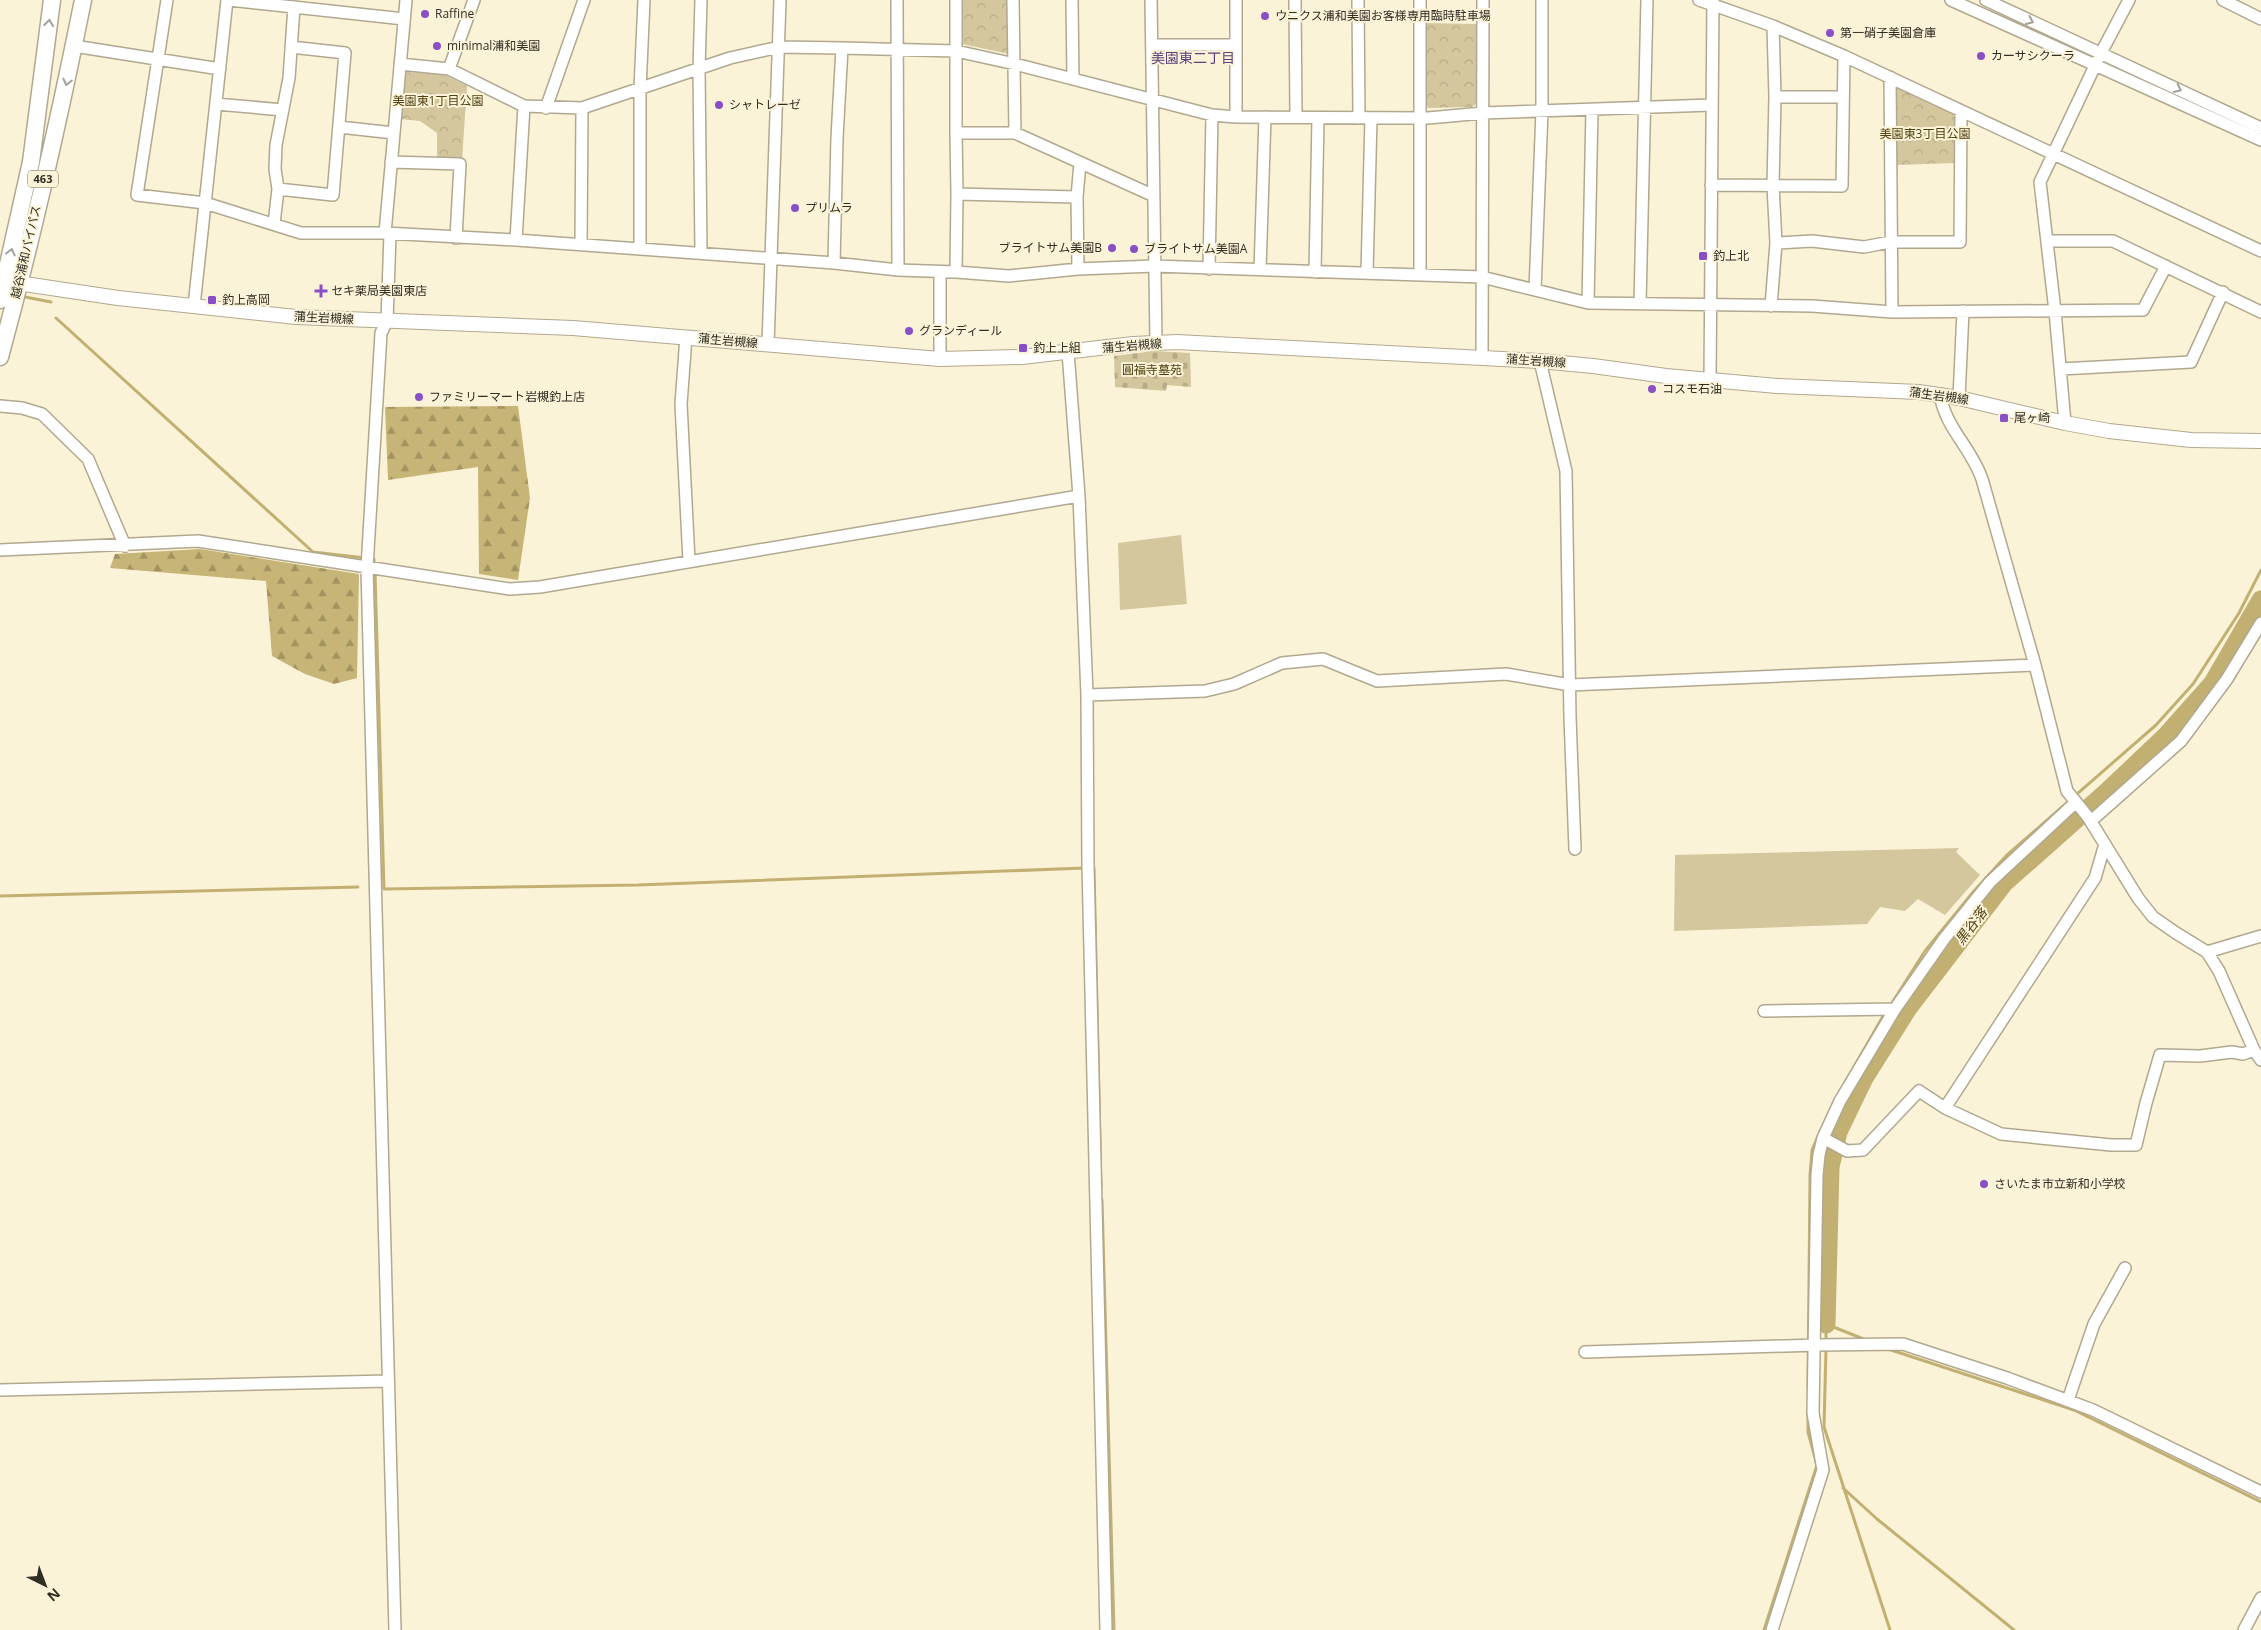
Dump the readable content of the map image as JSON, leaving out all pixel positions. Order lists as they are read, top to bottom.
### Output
{
  "streets": {
    "highway": ["463", "越谷浦和バイパス"],
    "main road": ["蒲生岩槻線"]
  },
  "crossings": [
    ["越谷浦和バイパス", "蒲生岩槻線"]
  ],
  "districts": ["美園東二丁目"],
  "water": ["黒谷落"],
  "parks": ["美園東1丁目公園", "美園東3丁目公園", "圓福寺墓苑"],
  "places": {
    "other": [
      "Raffine",
      "ウニクス浦和美園お客様専用臨時駐車場",
      "第一硝子美園倉庫",
      "minimal浦和美園",
      "カーサシクーラ",
      "シャトレーゼ",
      "プリムラ",
      "ブライトサム美園B",
      "ブライトサム美園A",
      "グランディール",
      "コスモ石油",
      "ファミリーマート岩槻釣上店",
      "さいたま市立新和小学校"
    ],
    "transit": [
      "釣上北",
      "釣上高岡",
      "釣上上組",
      "尾ヶ崎"
    ],
    "health": ["セキ薬局美園東店"]
  },
  "north": "bottom right"
}
